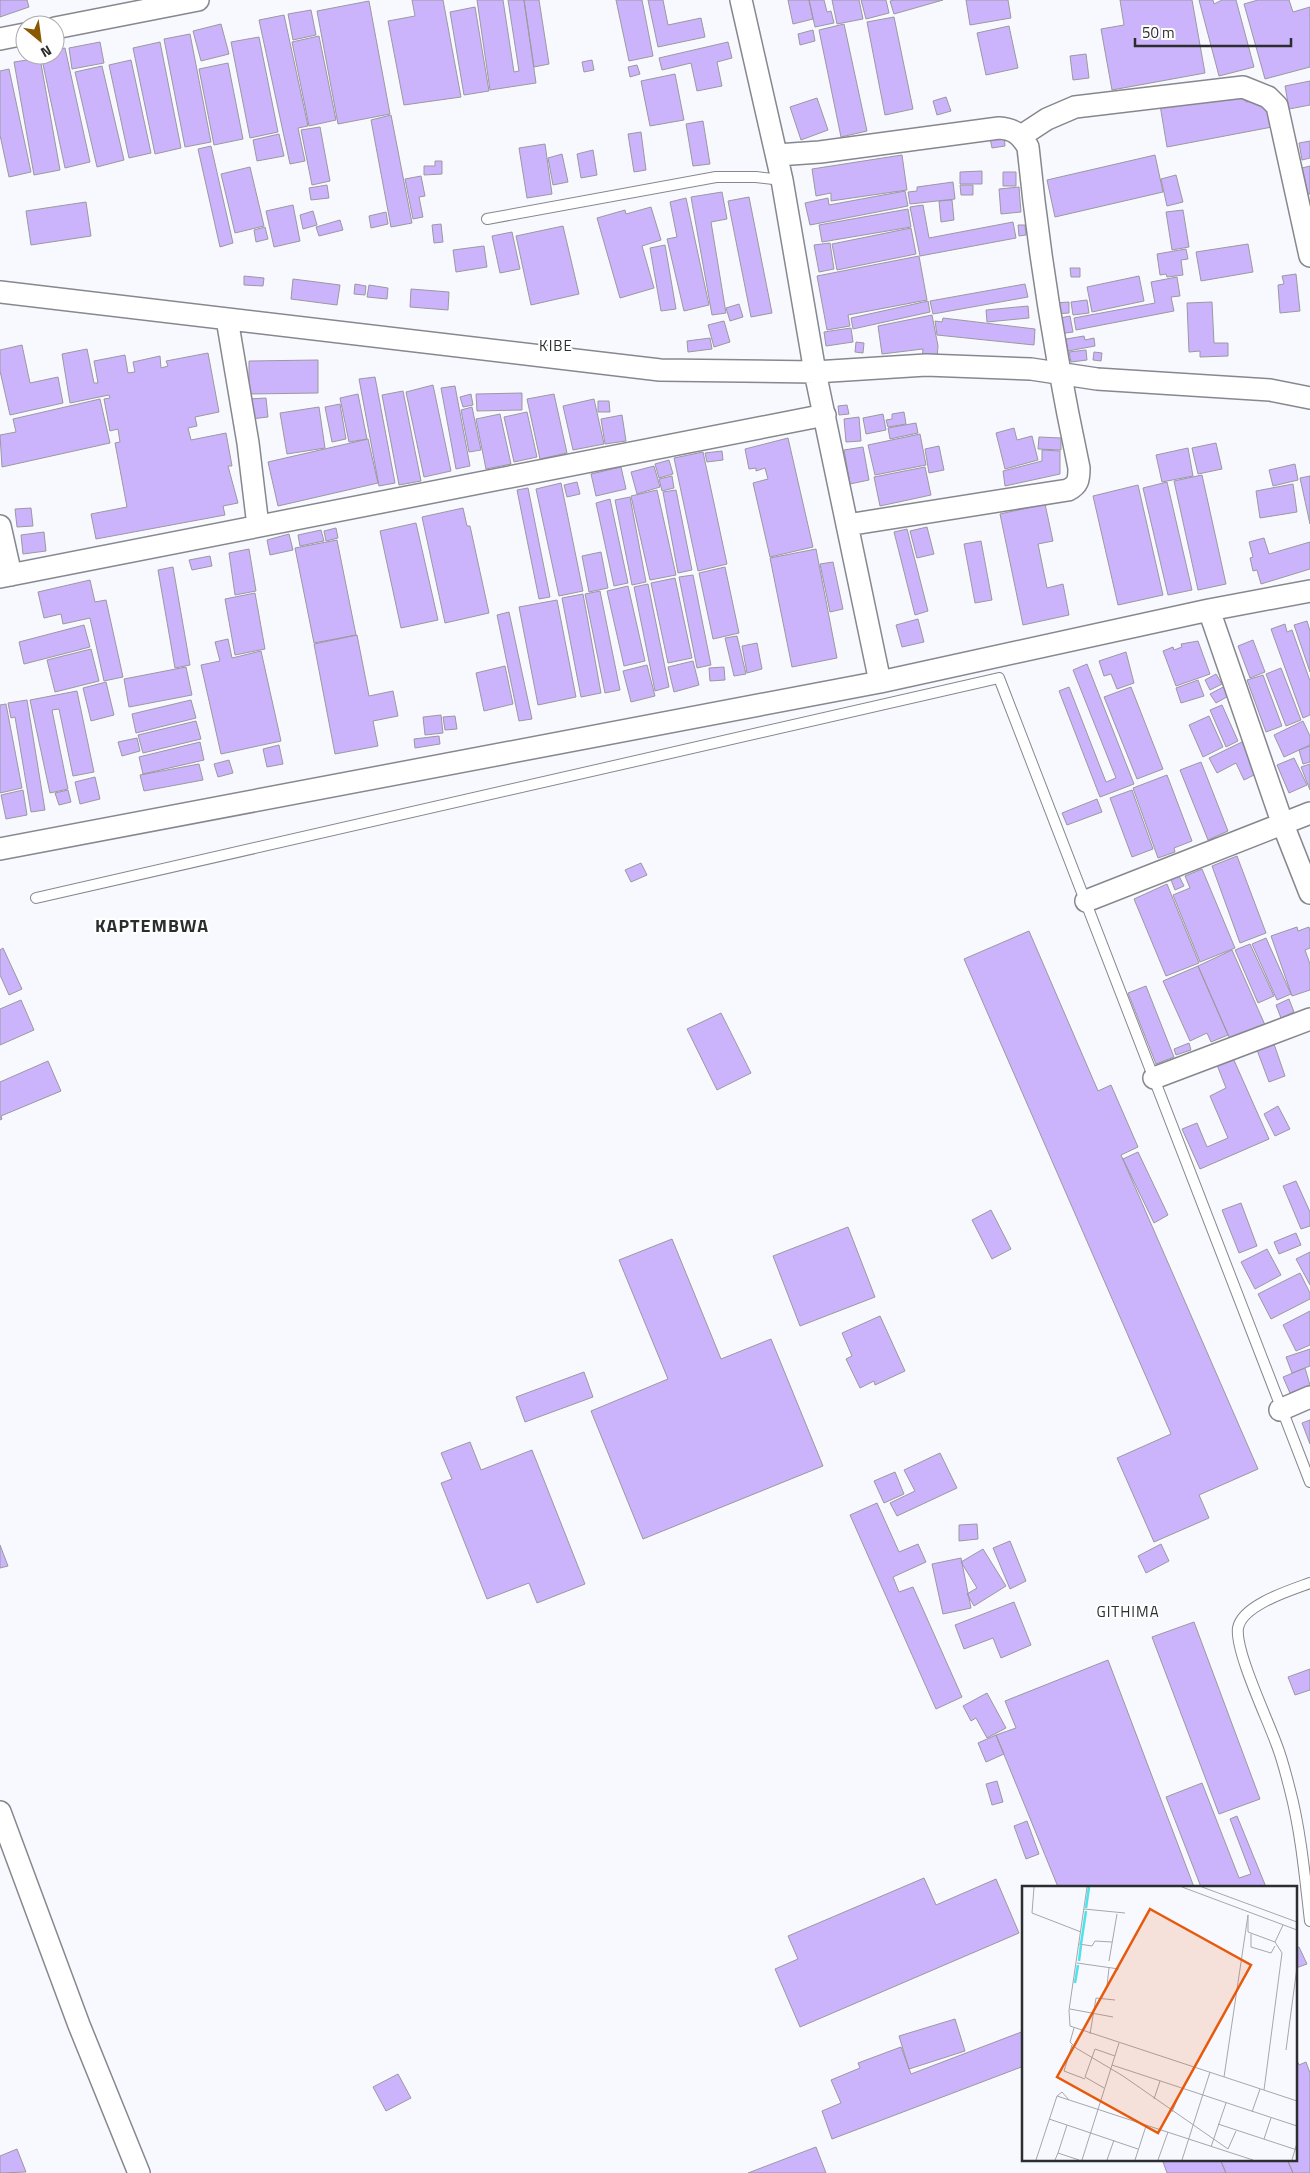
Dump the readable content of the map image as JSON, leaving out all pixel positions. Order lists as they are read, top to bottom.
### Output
{
  "districts": ["KIBE", "KAPTEMBWA", "GITHIMA"],
  "scale_bar": "50 m",
  "north": "bottom right"
}
